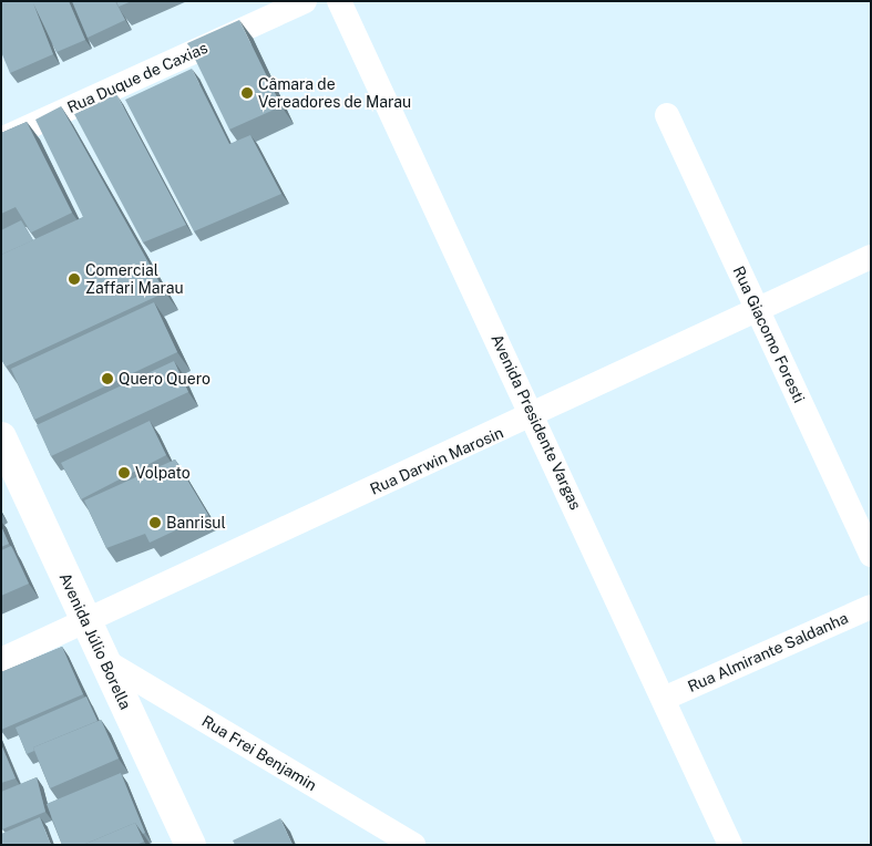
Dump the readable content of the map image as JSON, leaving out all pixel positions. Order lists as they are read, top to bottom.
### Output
{
  "streets": {
    "main road": ["Avenida Júlio Borella"],
    "street": [
      "Rua Duque de Caxias",
      "Rua Giacomo Foresti",
      "Avenida Presidente Vargas",
      "Rua Darwin Marosin",
      "Rua Almirante Saldanha",
      "Rua Frei Benjamin"
    ]
  },
  "crossings": [
    ["Rua Giacomo Foresti", "Rua Darwin Marosin"],
    ["Avenida Presidente Vargas", "Rua Darwin Marosin"],
    ["Avenida Presidente Vargas", "Rua Almirante Saldanha"],
    ["Rua Darwin Marosin", "Avenida Júlio Borella"],
    ["Avenida Júlio Borella", "Rua Frei Benjamin"]
  ],
  "places": [
    "Câmara de Vereadores de Marau",
    "Comercial Zaffari Marau",
    "Quero Quero",
    "Volpato",
    "Banrisul"
  ]
}
